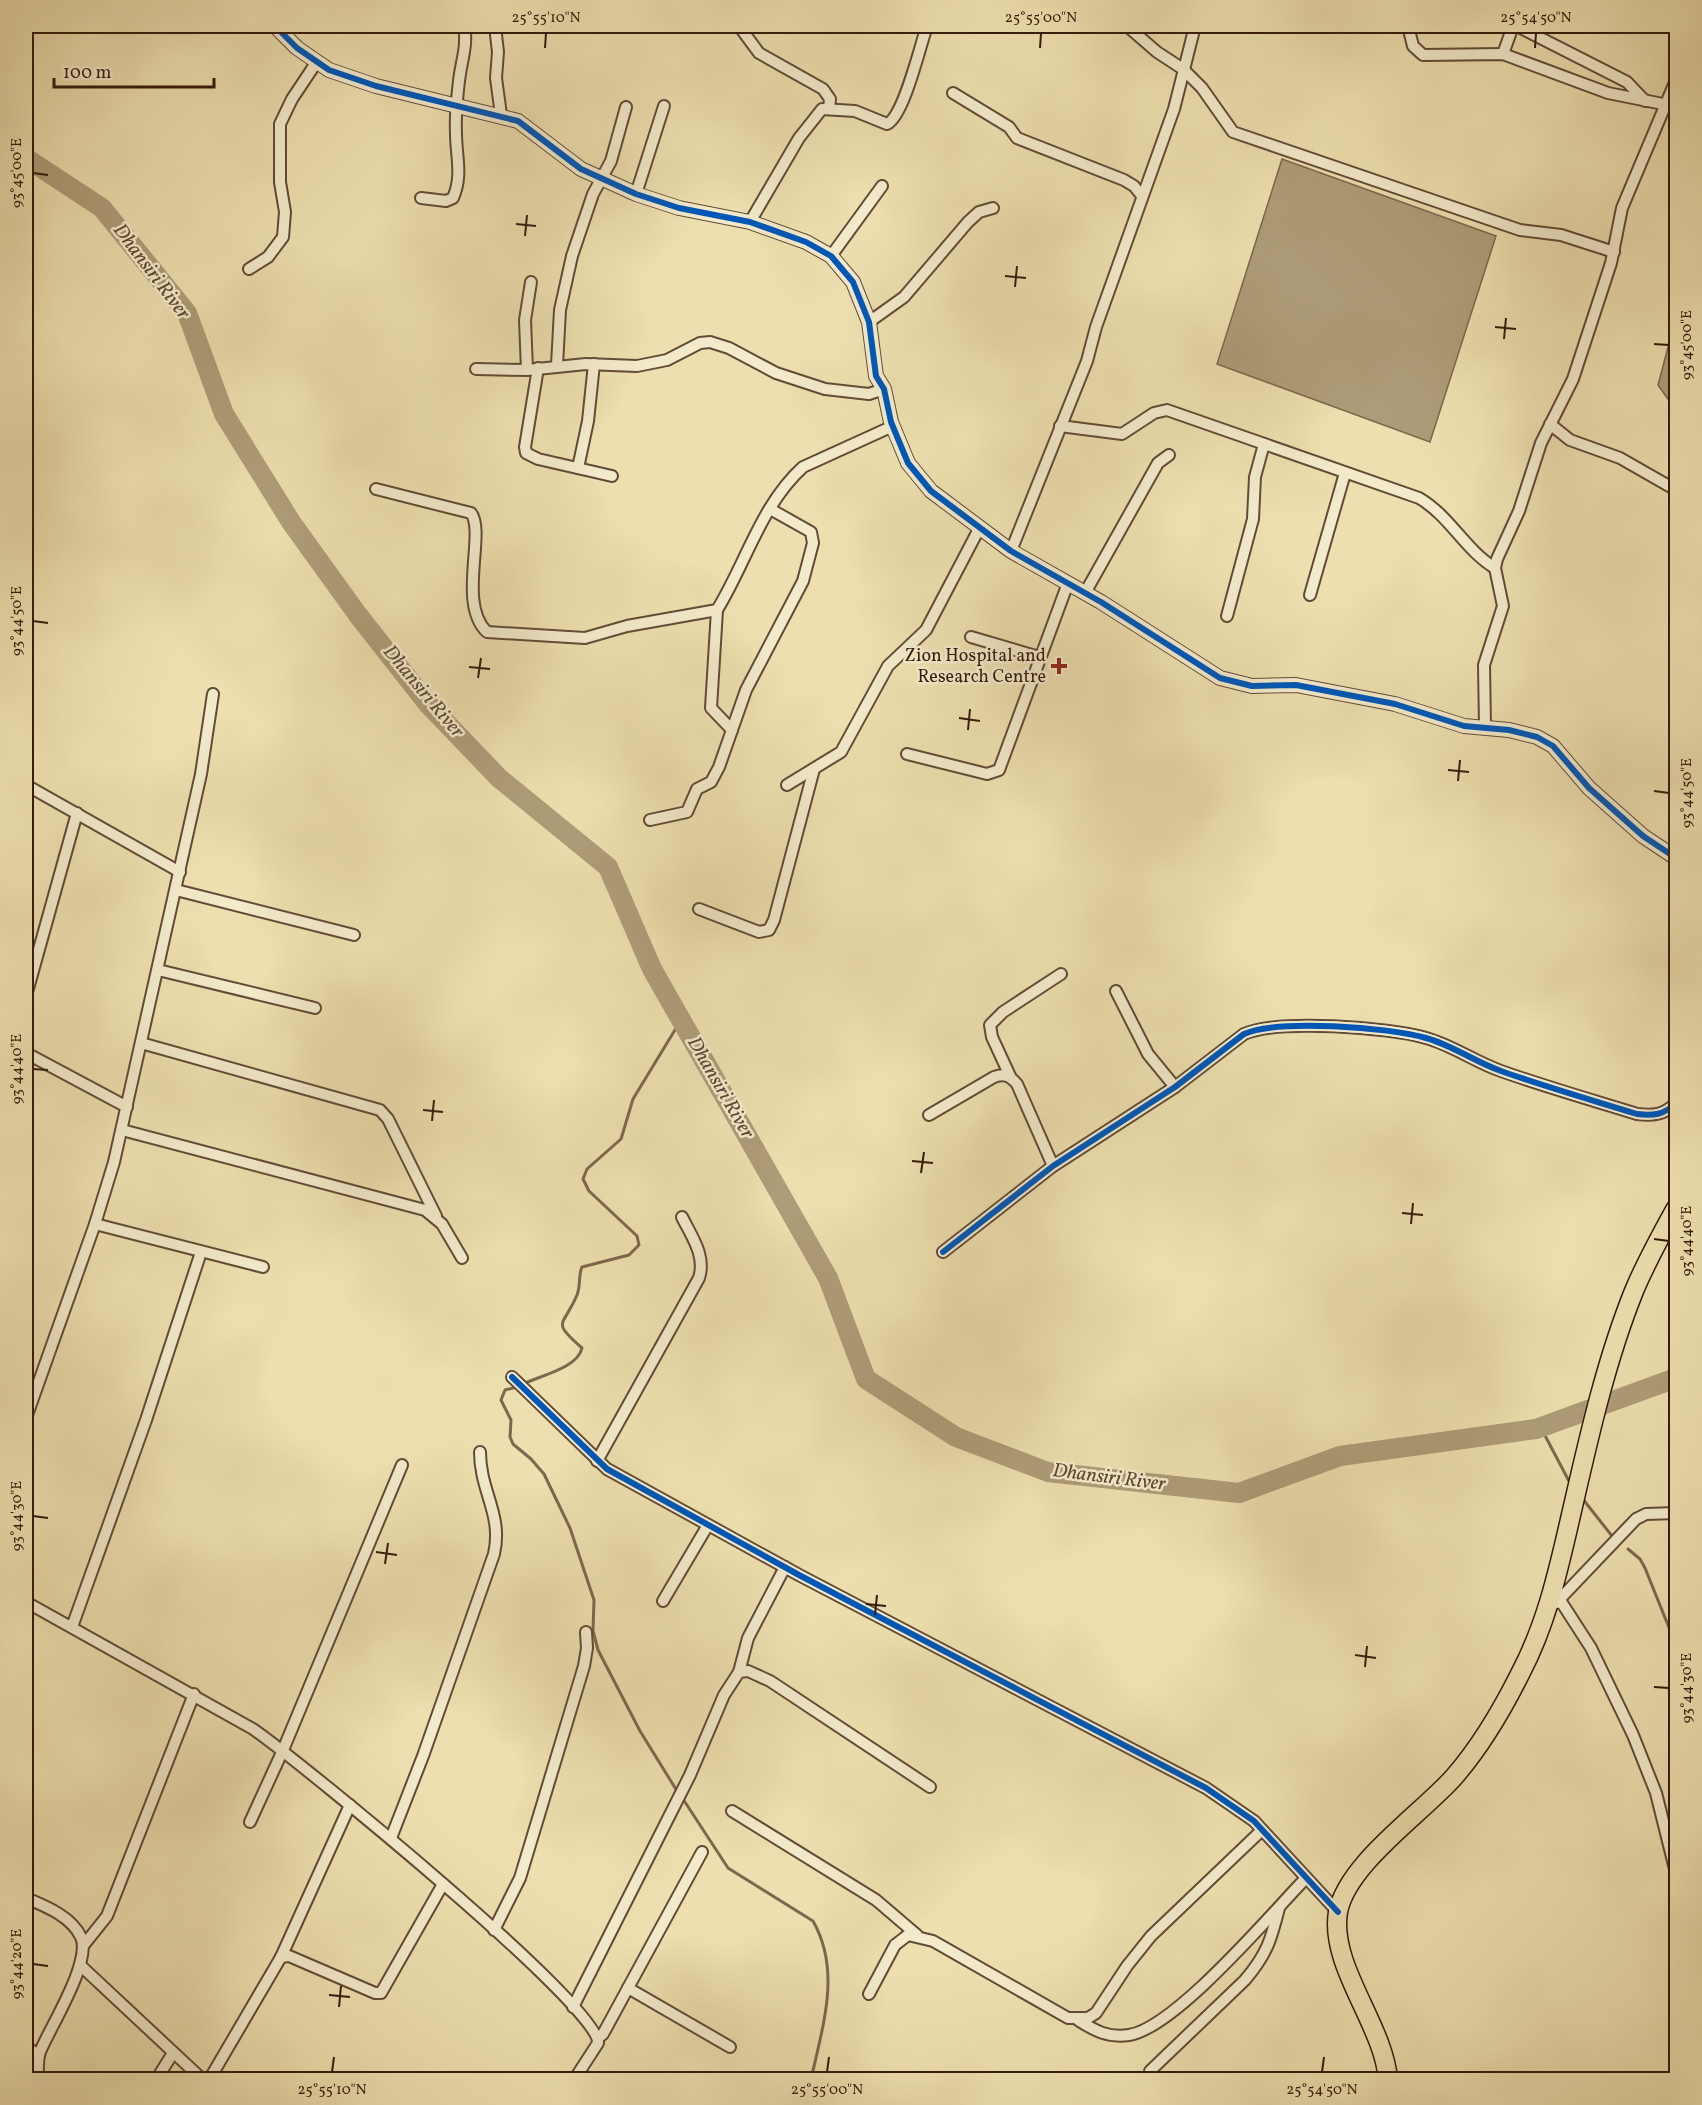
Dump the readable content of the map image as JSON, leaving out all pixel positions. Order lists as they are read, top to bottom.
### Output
{
  "water": ["Dhansiri River"],
  "places": {
    "health": ["Zion Hospital and Research Centre"]
  },
  "scale_bar": "100 m",
  "coordinates": [
    "25°55'10\"N",
    "25°55'00\"N",
    "25°54'50\"N",
    "93°45'00\"E",
    "93°44'50\"E",
    "93°44'40\"E",
    "93°44'30\"E",
    "93°44'20\"E"
  ]
}
